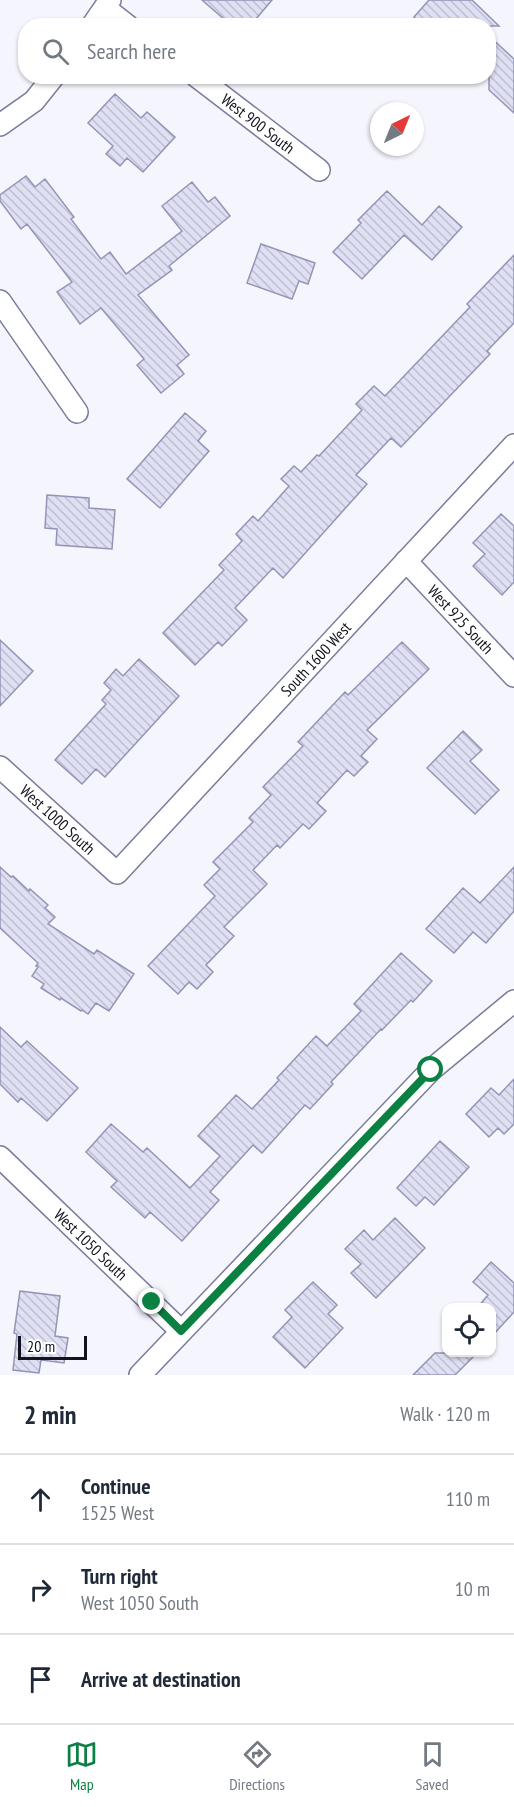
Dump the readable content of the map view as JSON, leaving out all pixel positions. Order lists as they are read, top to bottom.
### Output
{
  "streets": {
    "street": [
      "West 900 South",
      "West 925 South",
      "South 1600 West",
      "West 1000 South",
      "West 1050 South"
    ]
  },
  "crossings": [
    ["West 925 South", "South 1600 West"],
    ["South 1600 West", "West 1000 South"]
  ],
  "scale_bar": "20 m",
  "north": "top right",
  "page": {
    "search": "Search here",
    "scale": "20 m",
    "heading": ["2 min", "Walk · 120 m"],
    "list": [
      ["Continue", "1525 West", "110 m"],
      ["Turn right", "West 1050 South", "10 m"],
      "Arrive at destination"
    ],
    "nav": ["Map", "Directions", "Saved"]
  }
}
